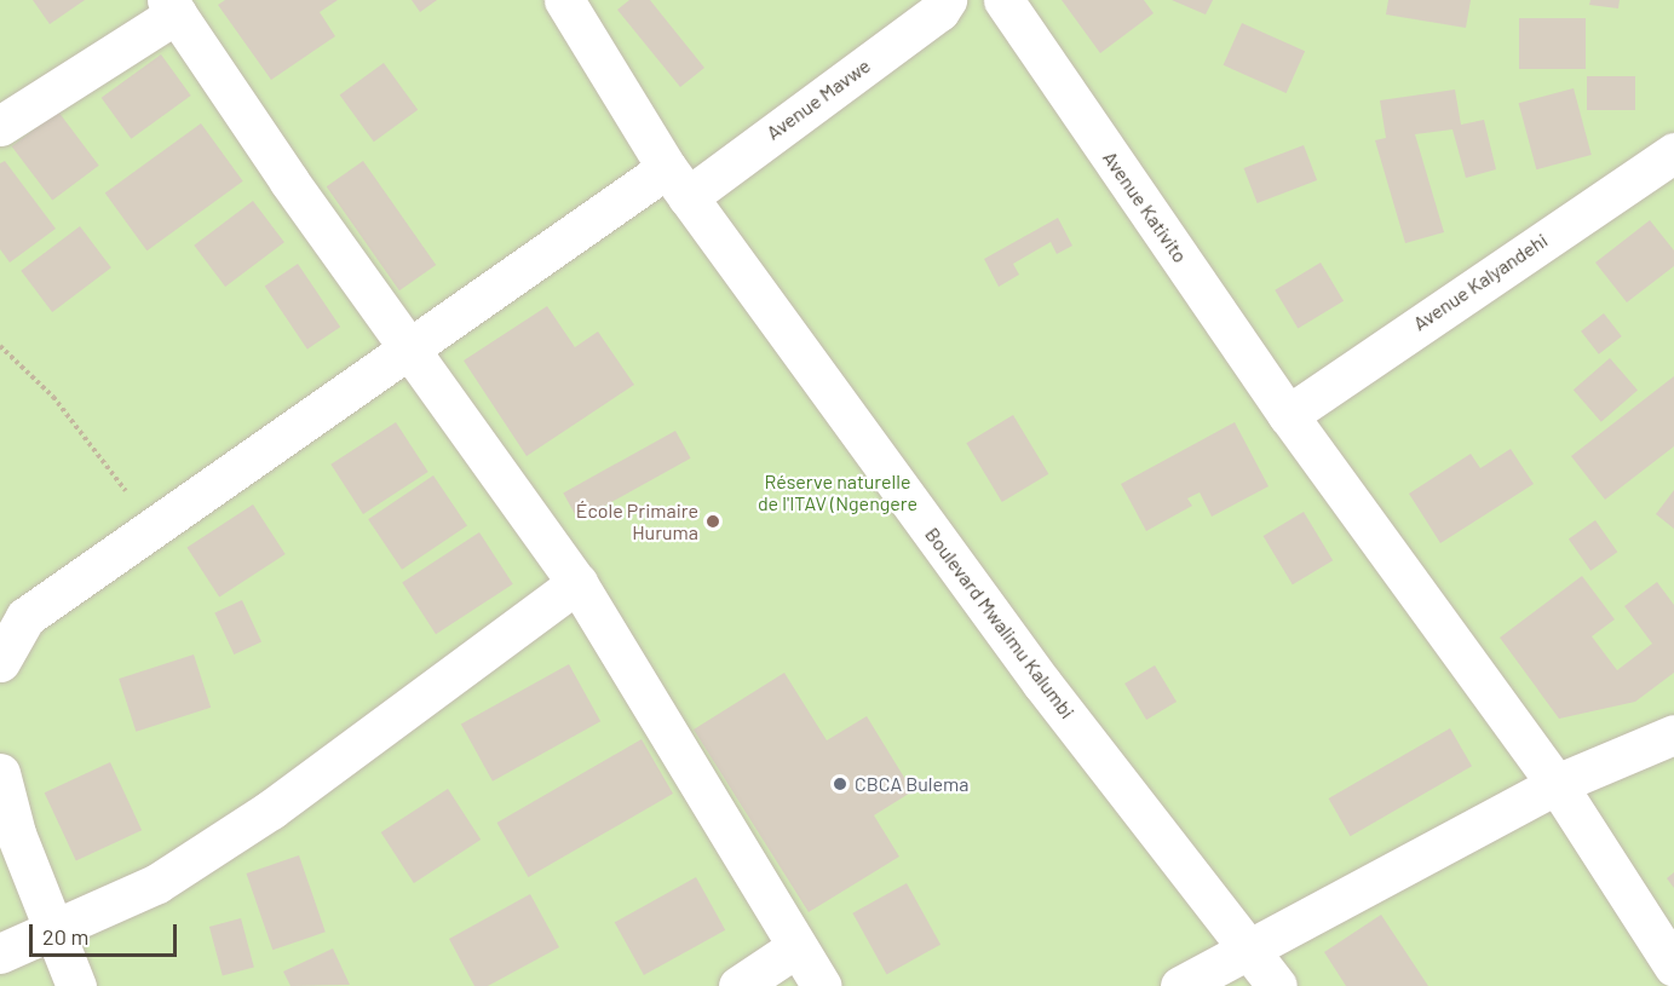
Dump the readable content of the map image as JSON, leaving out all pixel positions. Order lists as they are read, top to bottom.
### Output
{
  "streets": {
    "street": [
      "Avenue Mavwe",
      "Avenue Kativito",
      "Avenue Kalyandehi",
      "Boulevard Mwalimu Kalumbi"
    ]
  },
  "crossings": [
    ["Avenue Mavwe", "Boulevard Mwalimu Kalumbi"],
    ["Avenue Kativito", "Avenue Kalyandehi"]
  ],
  "parks": ["Réserve naturelle de l'ITAV (Ngengere"],
  "places": ["École Primaire Huruma", "CBCA Bulema"],
  "scale_bar": "20 m"
}
